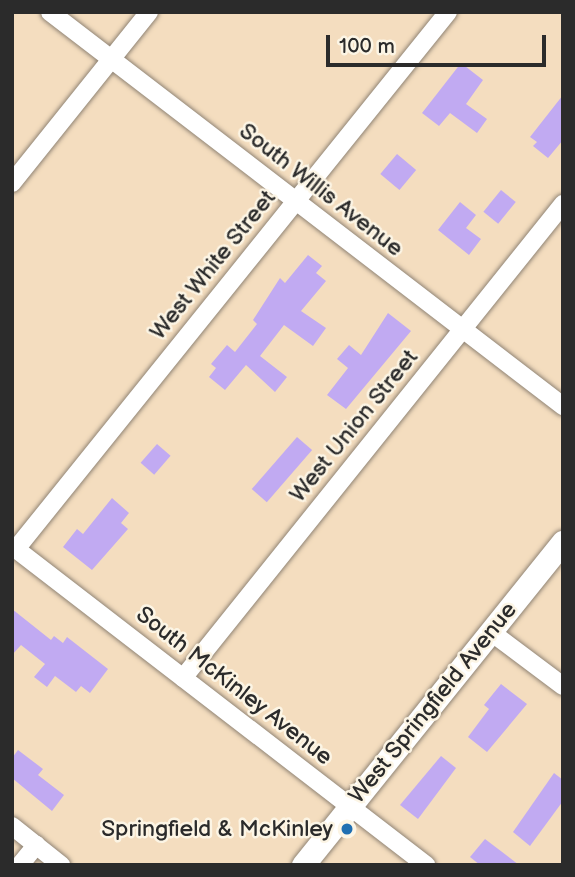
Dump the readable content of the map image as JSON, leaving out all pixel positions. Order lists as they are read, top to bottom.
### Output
{
  "streets": {
    "main road": ["West Springfield Avenue"],
    "street": [
      "South Willis Avenue",
      "West White Street",
      "West Union Street",
      "South McKinley Avenue"
    ]
  },
  "crossings": [
    ["South Willis Avenue", "West White Street"],
    ["South Willis Avenue", "West Union Street"],
    ["West White Street", "South McKinley Avenue"],
    ["West Union Street", "South McKinley Avenue"],
    ["South McKinley Avenue", "West Springfield Avenue"]
  ],
  "places": ["Springfield & McKinley"],
  "scale_bar": "100 m"
}
